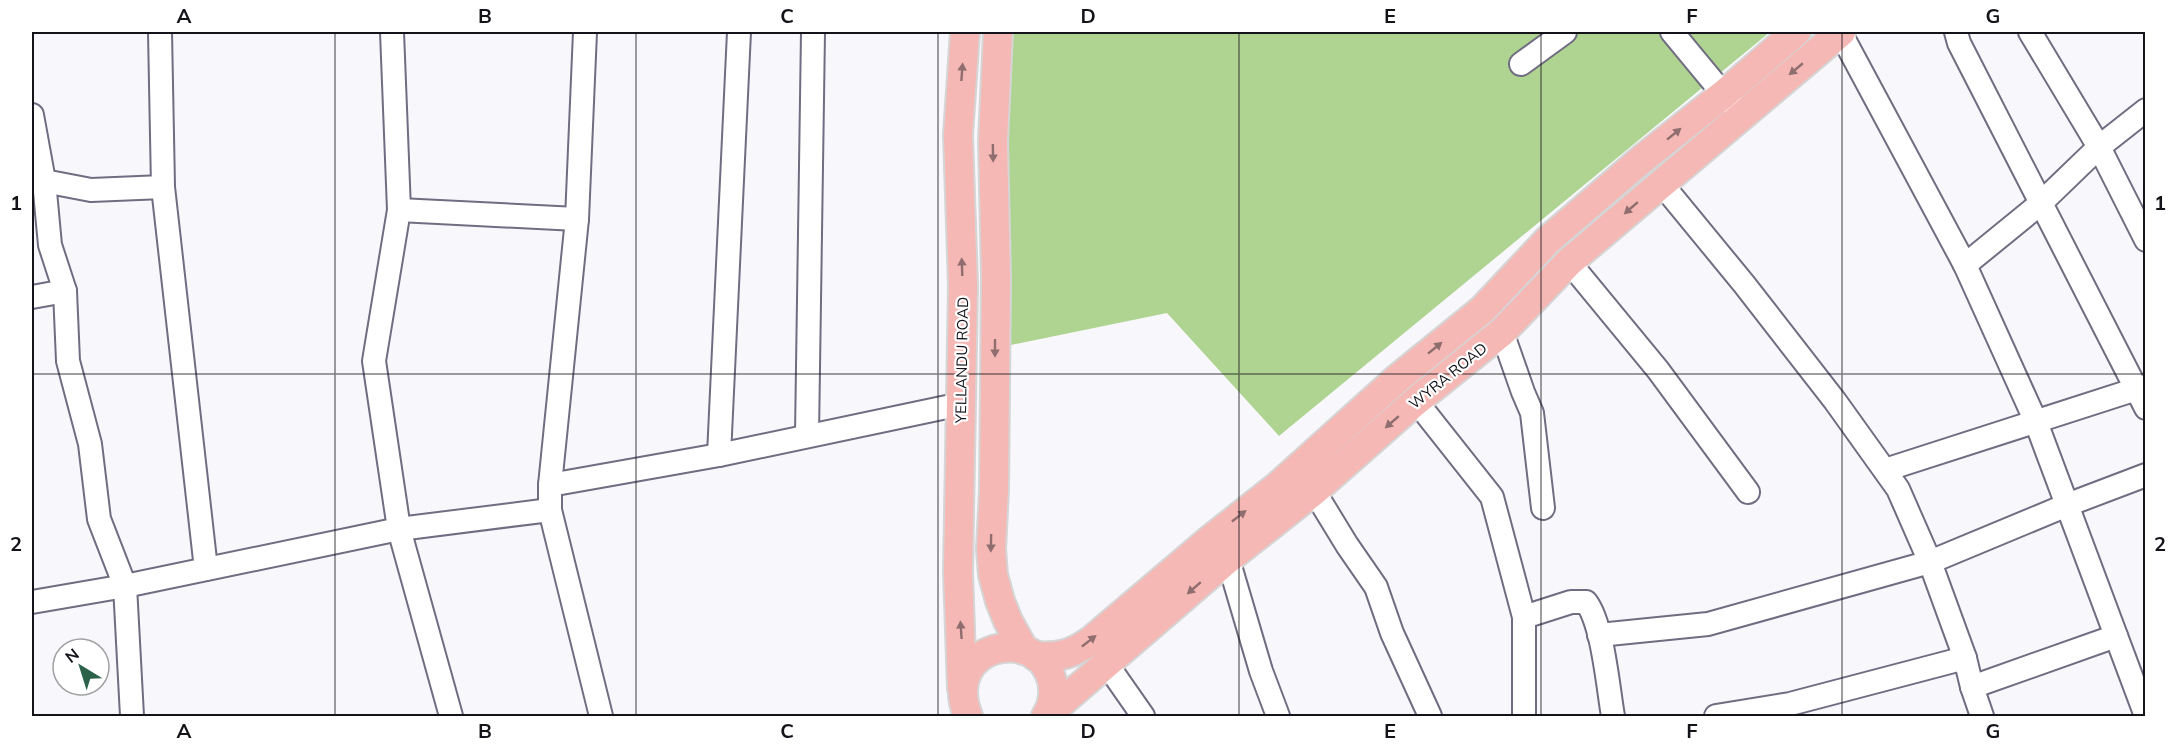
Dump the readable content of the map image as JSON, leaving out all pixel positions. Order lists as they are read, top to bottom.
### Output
{
  "streets": {
    "main road": ["YELLANDU ROAD", "WYRA ROAD"]
  },
  "crossings": [
    ["YELLANDU ROAD", "WYRA ROAD"]
  ],
  "north": "top left",
  "grid": {
    "columns": [
      "A",
      "B",
      "C",
      "D",
      "E",
      "F",
      "G"
    ],
    "rows": ["1", "2"]
  }
}
